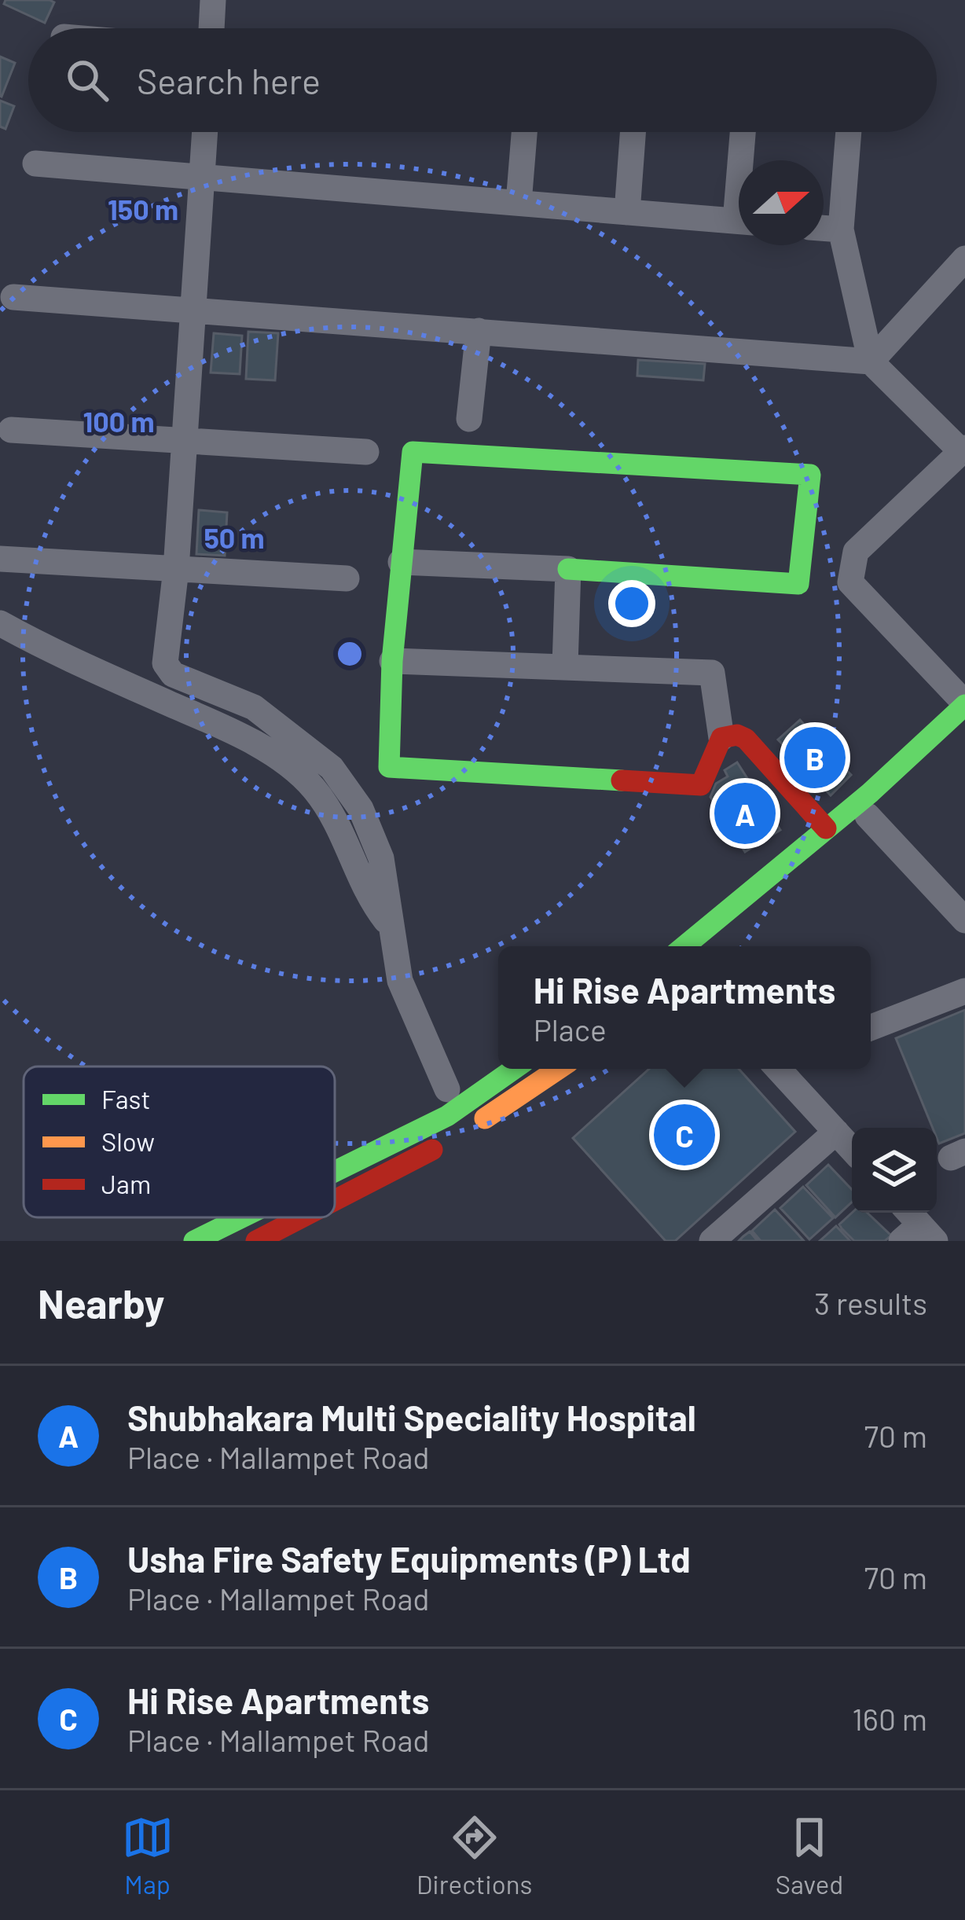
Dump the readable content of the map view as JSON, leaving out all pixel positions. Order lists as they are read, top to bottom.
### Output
{
  "legend": ["Fast", "Slow", "Jam"],
  "north": "right",
  "page": {
    "search": "Search here",
    "pins": ["B", "A", "C"],
    "popup": ["Hi Rise Apartments", "Place"],
    "heading": ["Nearby", "3 results"],
    "list": [
      {
        "mark": "A",
        "name": "Shubhakara Multi Speciality Hospital",
        "note": "Place · Mallampet Road",
        "value": "70 m"
      },
      {
        "mark": "B",
        "name": "Usha Fire Safety Equipments (P) Ltd",
        "note": "Place · Mallampet Road",
        "value": "70 m"
      },
      {
        "mark": "C",
        "name": "Hi Rise Apartments",
        "note": "Place · Mallampet Road",
        "value": "160 m"
      }
    ],
    "nav": ["Map", "Directions", "Saved"]
  },
  "rings": ["150 m", "100 m", "50 m"]
}
